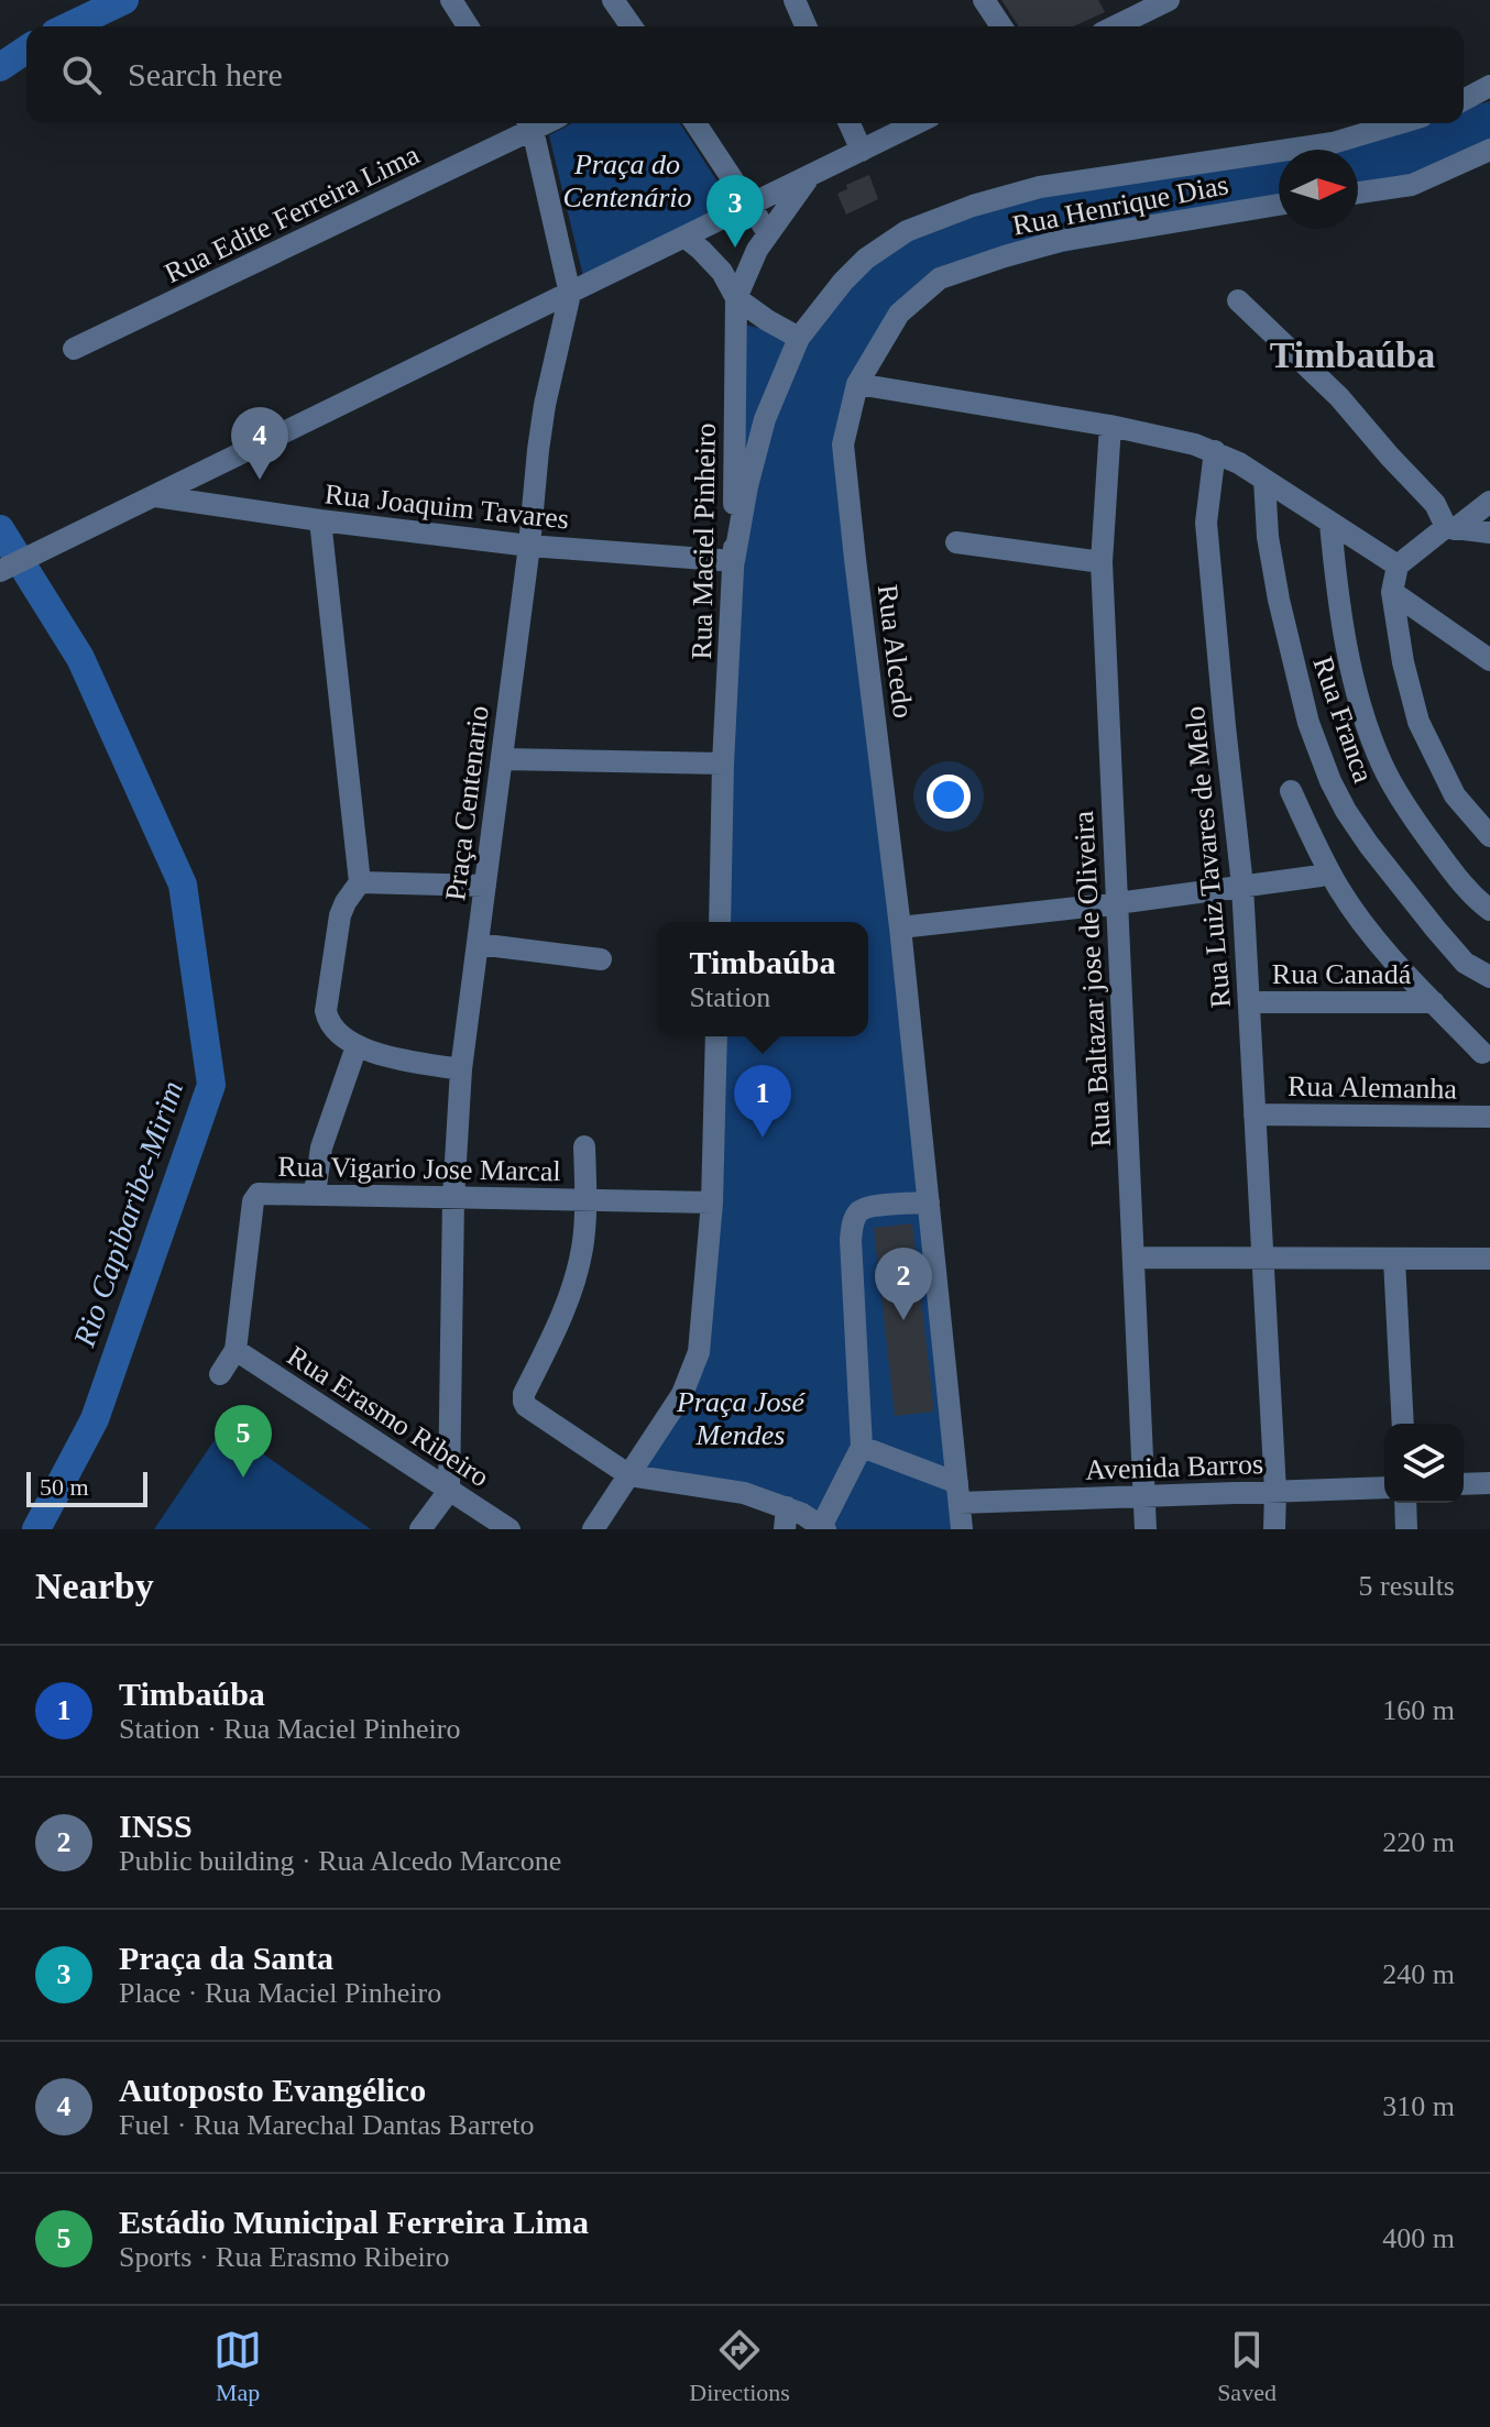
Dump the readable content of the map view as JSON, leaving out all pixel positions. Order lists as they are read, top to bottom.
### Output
{
  "streets": {
    "street": [
      "Rua Henrique Dias",
      "Rua Edite Ferreira Lima",
      "Rua Joaquim Tavares",
      "Rua Maciel Pinheiro",
      "Rua Alcedo",
      "Rua Franca",
      "Praça Centenario",
      "Rua Luiz Tavares de Melo",
      "Rua Canadá",
      "Rua Baltazar jose de Oliveira",
      "Rua Alemanha",
      "Rua Vigario Jose Marcal",
      "Rua Erasmo Ribeiro",
      "Avenida Barros"
    ]
  },
  "crossings": [
    ["Rua Henrique Dias", "Rua Alcedo"],
    ["Rua Edite Ferreira Lima", "Praça Centenario"],
    ["Rua Joaquim Tavares", "Rua Maciel Pinheiro"],
    ["Rua Joaquim Tavares", "Praça Centenario"],
    ["Rua Alcedo", "Avenida Barros"],
    ["Praça Centenario", "Rua Vigario Jose Marcal"],
    ["Praça Centenario", "Rua Erasmo Ribeiro"],
    ["Rua Luiz Tavares de Melo", "Rua Canadá"],
    ["Rua Luiz Tavares de Melo", "Rua Alemanha"],
    ["Rua Luiz Tavares de Melo", "Avenida Barros"],
    ["Rua Baltazar jose de Oliveira", "Avenida Barros"],
    ["Rua Vigario Jose Marcal", "Rua Erasmo Ribeiro"]
  ],
  "districts": ["Timbaúba"],
  "water": ["Rio Capibaribe-Mirim"],
  "parks": ["Praça do Centenário", "Praça José Mendes"],
  "scale_bar": "50 m",
  "north": "right",
  "page": {
    "search": "Search here",
    "pins": [
      "3",
      "4",
      "1",
      "2",
      "5"
    ],
    "popup": ["Timbaúba", "Station"],
    "scale": "50 m",
    "heading": ["Nearby", "5 results"],
    "list": [
      {
        "mark": "1",
        "name": "Timbaúba",
        "note": "Station · Rua Maciel Pinheiro",
        "value": "160 m"
      },
      {
        "mark": "2",
        "name": "INSS",
        "note": "Public building · Rua Alcedo Marcone",
        "value": "220 m"
      },
      {
        "mark": "3",
        "name": "Praça da Santa",
        "note": "Place · Rua Maciel Pinheiro",
        "value": "240 m"
      },
      {
        "mark": "4",
        "name": "Autoposto Evangélico",
        "note": "Fuel · Rua Marechal Dantas Barreto",
        "value": "310 m"
      },
      {
        "mark": "5",
        "name": "Estádio Municipal Ferreira Lima",
        "note": "Sports · Rua Erasmo Ribeiro",
        "value": "400 m"
      }
    ],
    "nav": ["Map", "Directions", "Saved"]
  }
}
